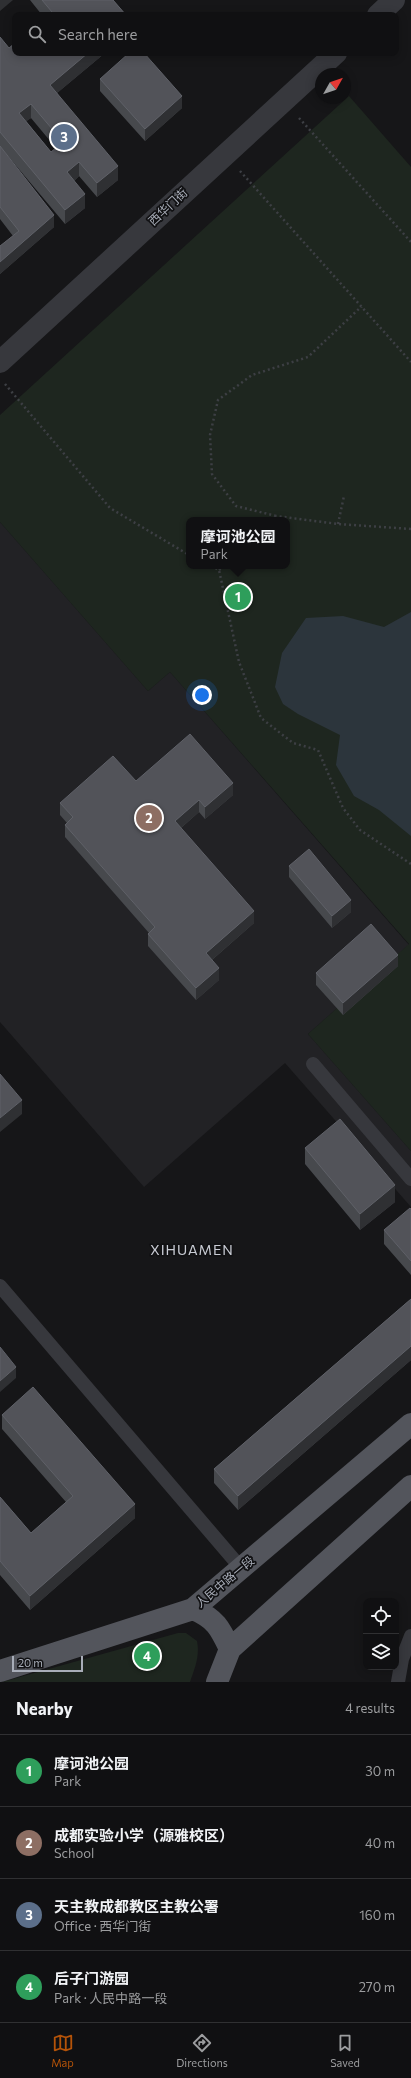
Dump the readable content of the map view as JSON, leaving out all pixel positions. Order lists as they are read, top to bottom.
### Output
{
  "streets": {
    "main road": ["人民中路一段"],
    "street": ["西华门街"]
  },
  "districts": ["XIHUAMEN"],
  "scale_bar": "20 m",
  "north": "top right",
  "page": {
    "search": "Search here",
    "pins": [
      "3",
      "1",
      "2",
      "4"
    ],
    "popup": ["摩诃池公园", "Park"],
    "scale": "20 m",
    "heading": ["Nearby", "4 results"],
    "list": [
      {
        "mark": "1",
        "name": "摩诃池公园",
        "note": "Park",
        "value": "30 m"
      },
      {
        "mark": "2",
        "name": "成都实验小学（源雅校区）",
        "note": "School",
        "value": "40 m"
      },
      {
        "mark": "3",
        "name": "天主教成都教区主教公署",
        "note": "Office · 西华门街",
        "value": "160 m"
      },
      {
        "mark": "4",
        "name": "后子门游园",
        "note": "Park · 人民中路一段",
        "value": "270 m"
      }
    ],
    "nav": ["Map", "Directions", "Saved"]
  }
}
